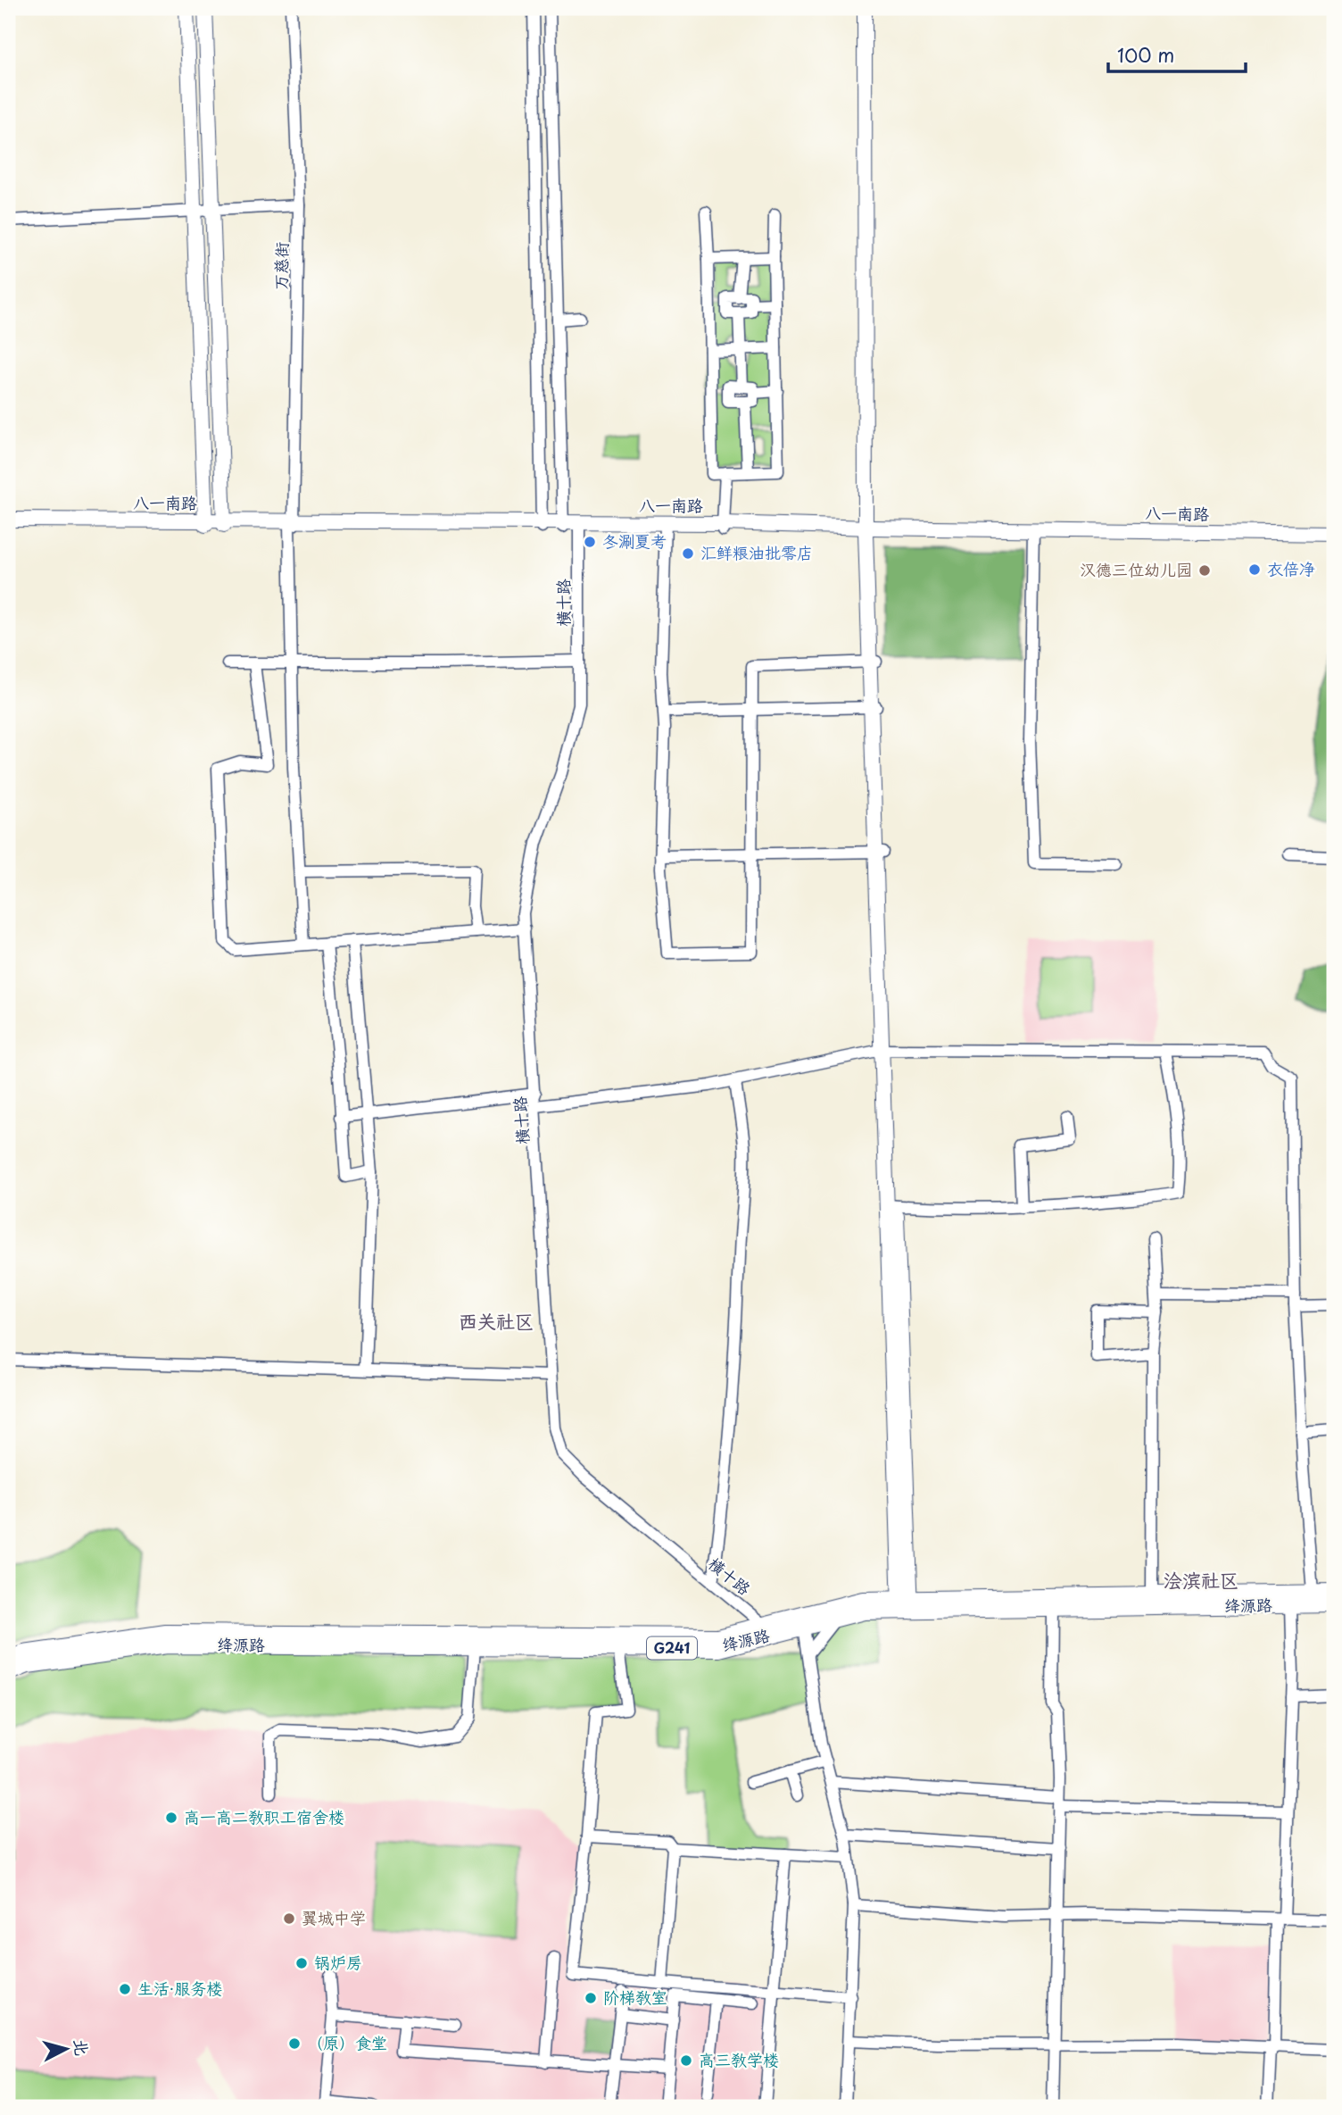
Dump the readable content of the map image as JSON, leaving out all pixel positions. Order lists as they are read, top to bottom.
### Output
{
  "streets": {
    "highway": ["绛源路", "G241"],
    "main road": ["八一南路"],
    "street": ["万慈街", "横十路"]
  },
  "crossings": [
    ["万慈街", "八一南路"],
    ["八一南路", "横十路"],
    ["横十路", "绛源路"]
  ],
  "districts": ["西关社区", "浍滨社区"],
  "places": [
    "冬涮夏考",
    "汇鲜粮油批零店",
    "衣倍净",
    "汉德三位幼儿园",
    "高一高二教职工宿舍楼",
    "翼城中学",
    "锅炉房",
    "生活·服务楼",
    "阶梯教室",
    "（原）食堂",
    "高三教学楼"
  ],
  "scale_bar": "100 m",
  "north": "right"
}
